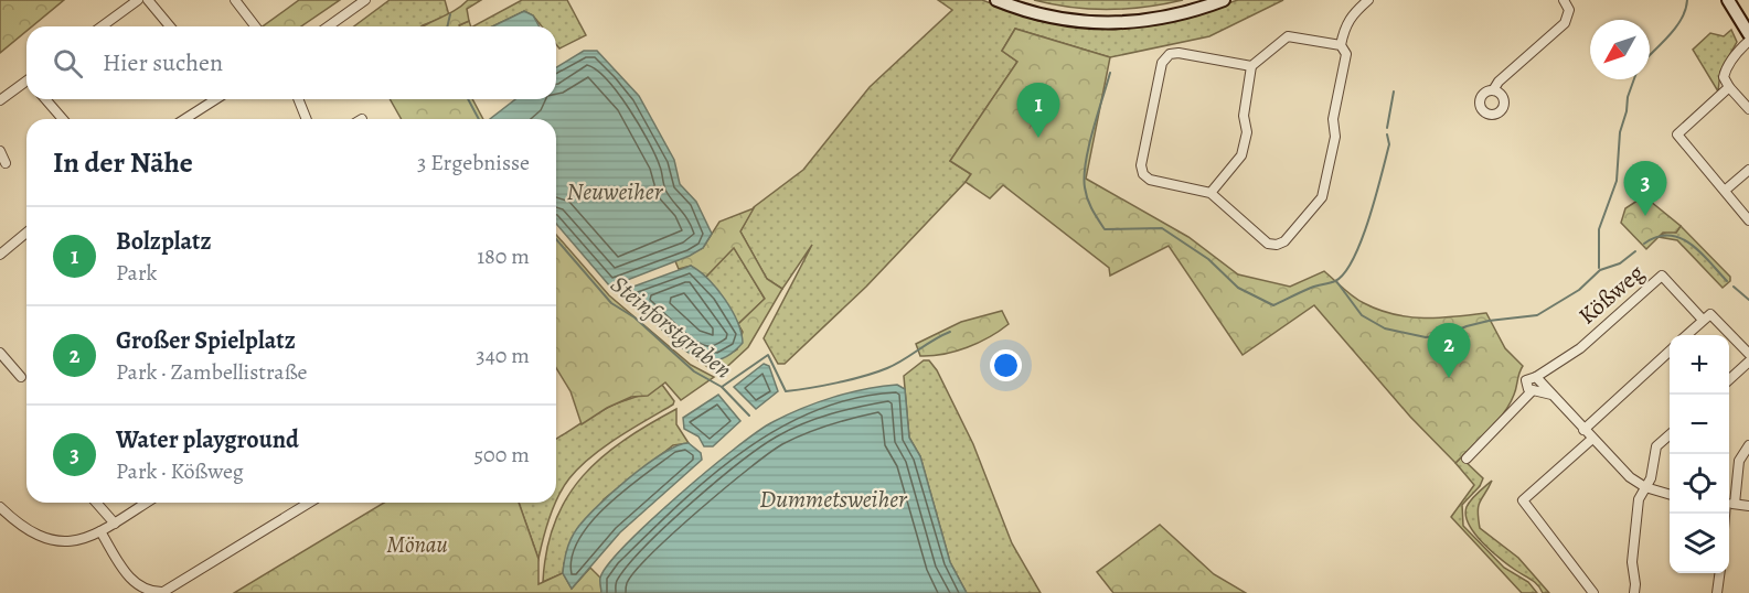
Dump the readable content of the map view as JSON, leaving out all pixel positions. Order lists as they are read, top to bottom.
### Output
{
  "streets": {
    "street": ["Kößweg"]
  },
  "water": ["Neuweiher", "Steinforstgraben", "Dummetsweiher"],
  "parks": ["Mönau"],
  "north": "bottom left",
  "page": {
    "search": "Hier suchen",
    "pins": ["1", "3", "2"],
    "heading": ["In der Nähe", "3 Ergebnisse"],
    "list": [
      {
        "mark": "1",
        "name": "Bolzplatz",
        "note": "Park",
        "value": "180 m"
      },
      {
        "mark": "2",
        "name": "Großer Spielplatz",
        "note": "Park · Zambellistraße",
        "value": "340 m"
      },
      {
        "mark": "3",
        "name": "Water playground",
        "note": "Park · Kößweg",
        "value": "500 m"
      }
    ],
    "map_buttons": ["+", "−"]
  }
}
